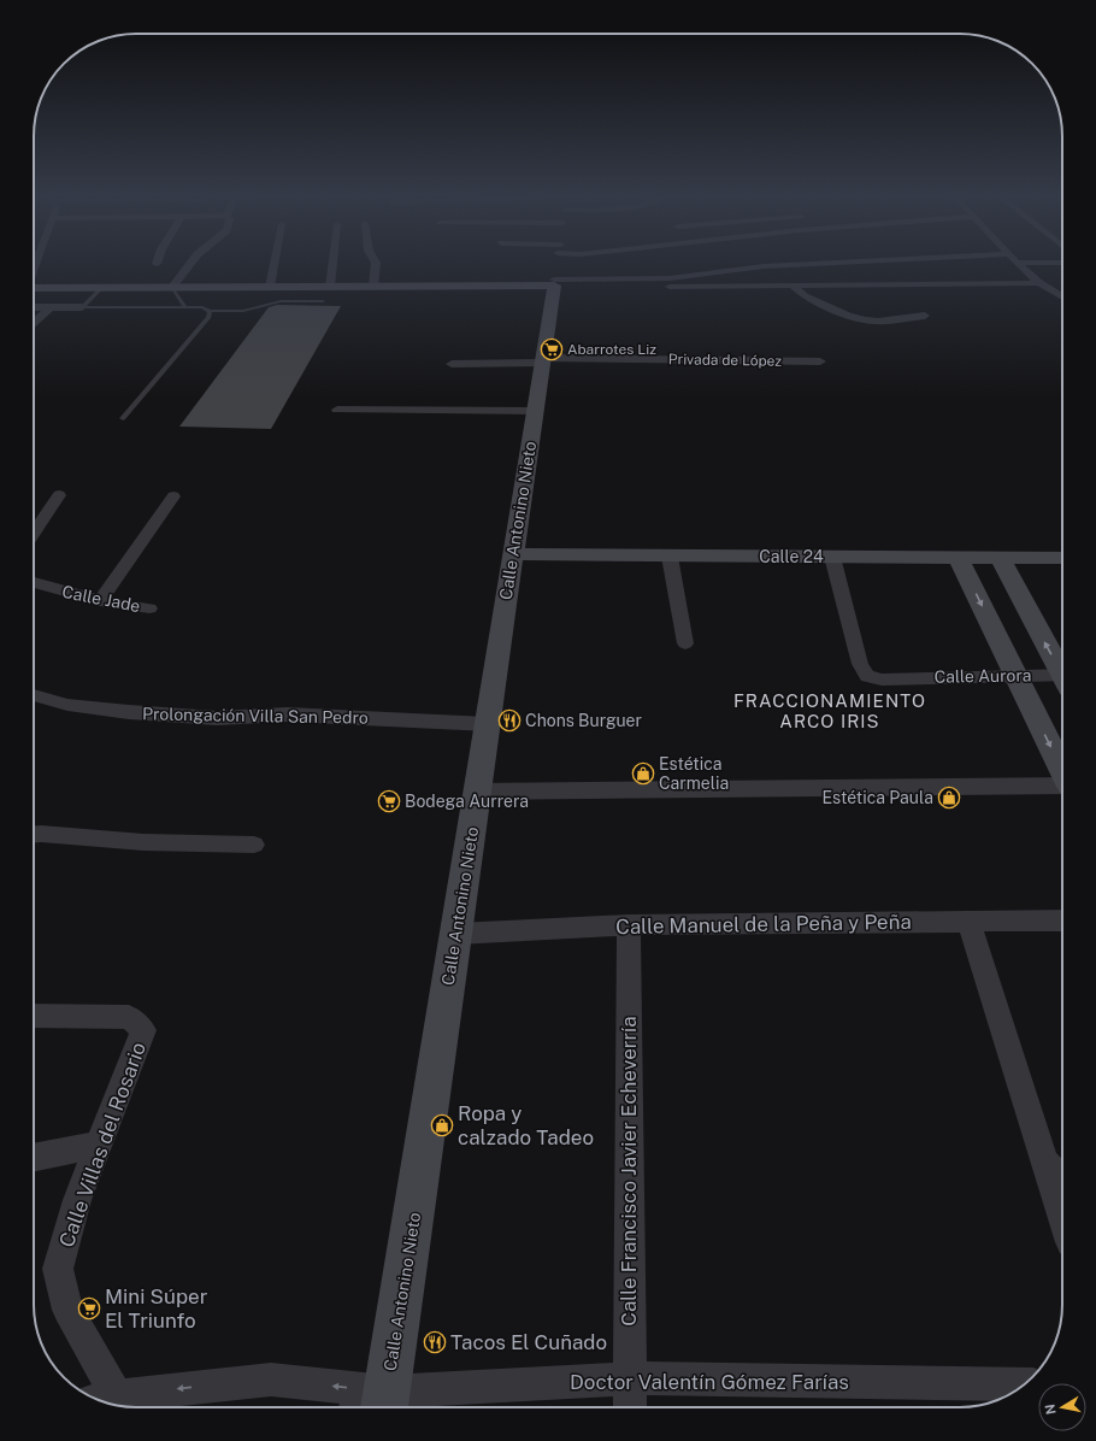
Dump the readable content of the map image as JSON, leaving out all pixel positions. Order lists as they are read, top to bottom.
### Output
{
  "streets": {
    "main road": ["Calle Antonino Nieto", "Calle 24"],
    "street": [
      "Privada de López",
      "Calle Jade",
      "Calle Aurora",
      "Prolongación Villa San Pedro",
      "Calle Manuel de la Peña y Peña",
      "Calle Villas del Rosario",
      "Calle Francisco Javier Echeverría",
      "Doctor Valentín Gómez Farías"
    ]
  },
  "crossings": [
    ["Privada de López", "Calle Antonino Nieto"],
    ["Calle Antonino Nieto", "Calle 24"],
    ["Calle Antonino Nieto", "Prolongación Villa San Pedro"],
    ["Calle Antonino Nieto", "Calle Manuel de la Peña y Peña"],
    ["Calle Antonino Nieto", "Doctor Valentín Gómez Farías"],
    ["Calle 24", "Calle Aurora"],
    ["Calle Manuel de la Peña y Peña", "Calle Francisco Javier Echeverría"],
    ["Calle Villas del Rosario", "Doctor Valentín Gómez Farías"],
    ["Calle Francisco Javier Echeverría", "Doctor Valentín Gómez Farías"]
  ],
  "districts": ["FRACCIONAMIENTO ARCO IRIS"],
  "places": {
    "supermarket": ["Abarrotes Liz", "Bodega Aurrera", "Mini Súper El Triunfo"],
    "restaurant": ["Chons Burguer", "Tacos El Cuñado"],
    "shop": ["Estética Carmelia", "Estética Paula", "Ropa y calzado Tadeo"]
  },
  "north": "left"
}
